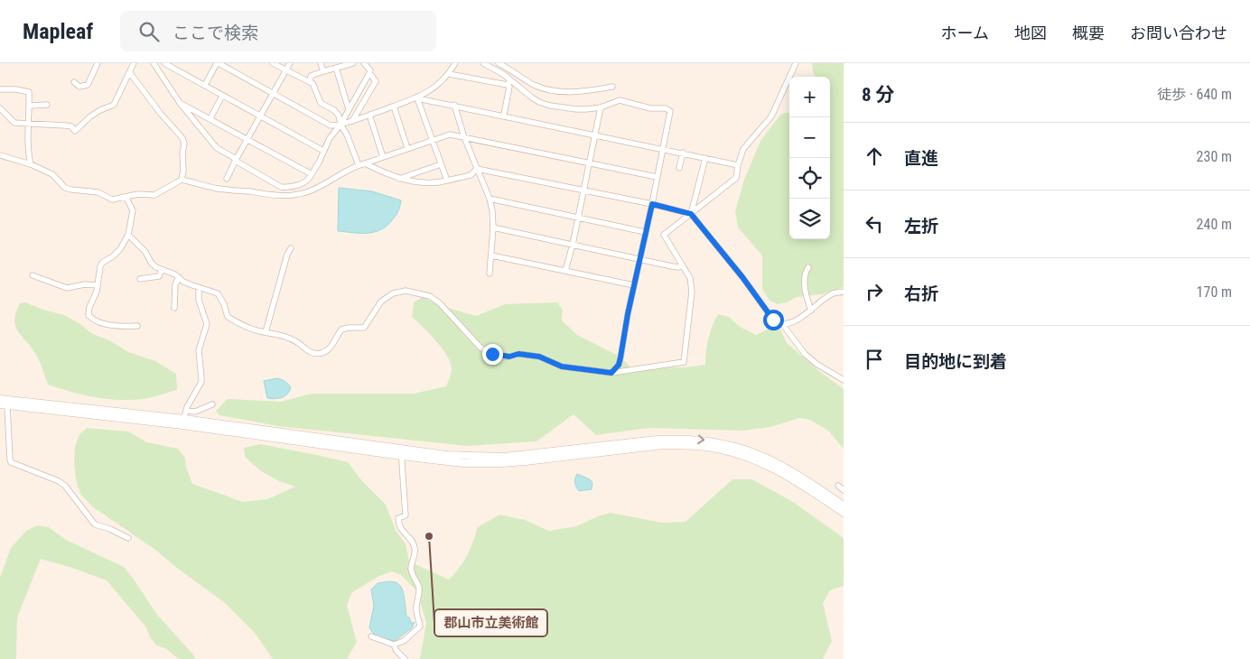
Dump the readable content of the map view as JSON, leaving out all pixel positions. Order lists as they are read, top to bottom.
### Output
{
  "places": ["郡山市立美術館"],
  "page": {
    "header": "Mapleaf",
    "search": "ここで検索",
    "nav": [
      "ホーム",
      "地図",
      "概要",
      "お問い合わせ"
    ],
    "heading": ["8 分", "徒歩 · 640 m"],
    "map_buttons": ["+", "−"],
    "list": [
      ["直進", "230 m"],
      ["左折", "240 m"],
      ["右折", "170 m"],
      "目的地に到着"
    ]
  }
}
